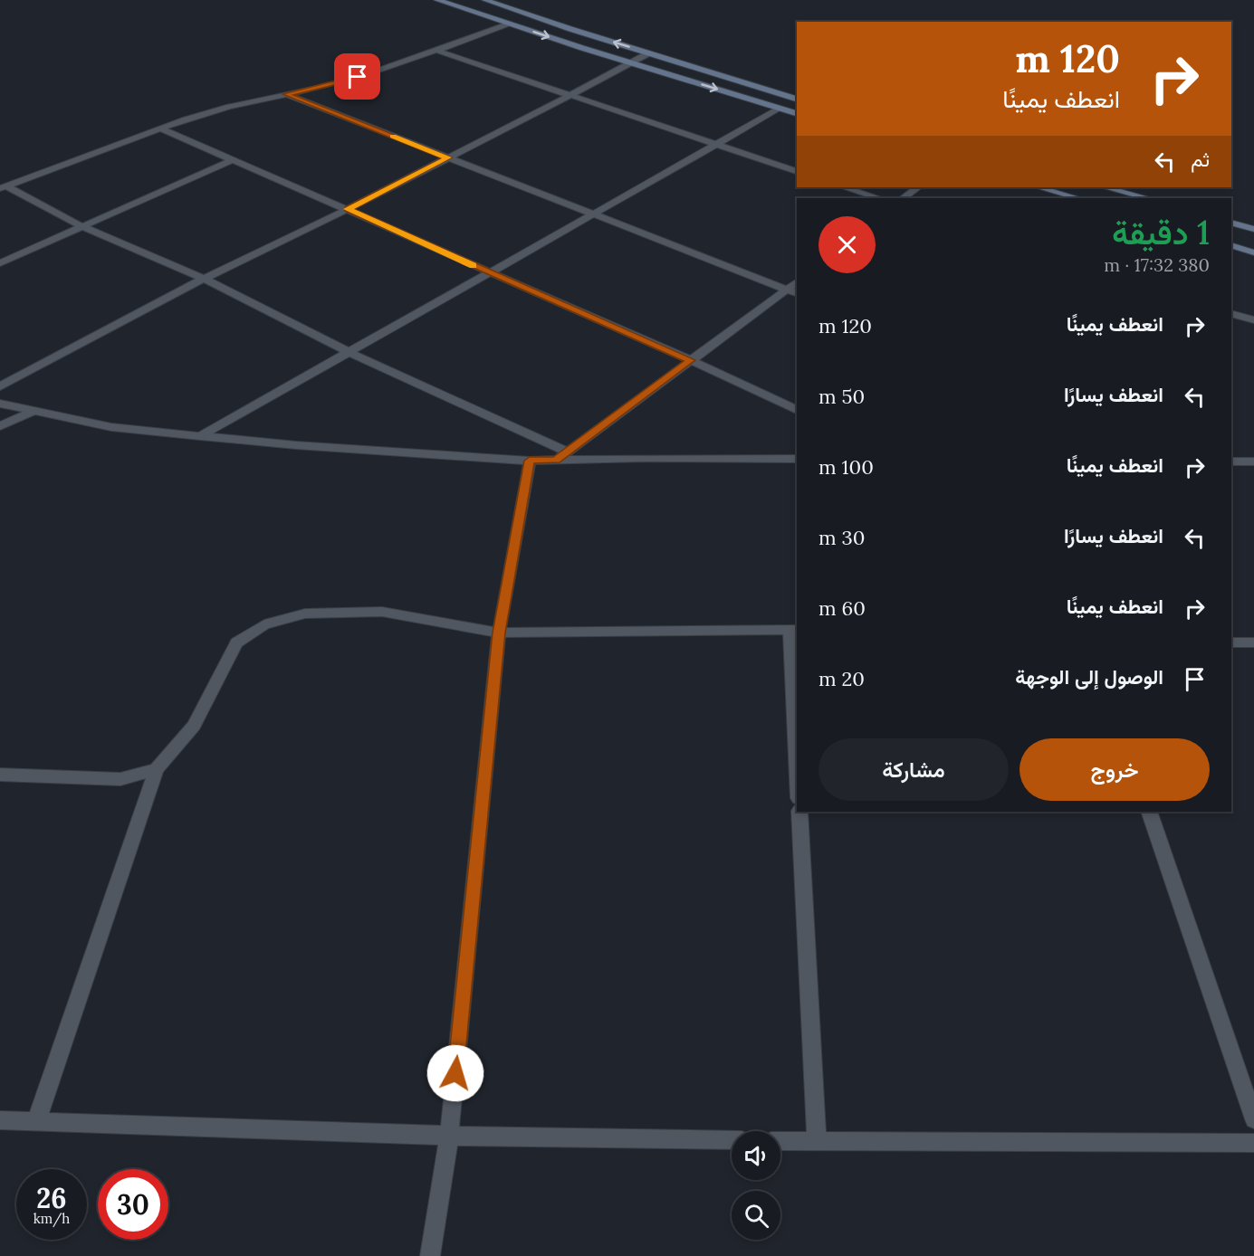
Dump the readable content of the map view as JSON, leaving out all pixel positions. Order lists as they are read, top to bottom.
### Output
{
  "page": {
    "turn": ["120 m", "انعطف يمينًا"],
    "then": "ثم",
    "heading": ["1 دقيقة", "380 m · 17:32"],
    "list": [
      {
        "name": "انعطف يمينًا",
        "value": "120 m"
      },
      {
        "name": "انعطف يسارًا",
        "value": "50 m"
      },
      {
        "name": "انعطف يمينًا",
        "value": "100 m"
      },
      {
        "name": "انعطف يسارًا",
        "value": "30 m"
      },
      {
        "name": "انعطف يمينًا",
        "value": "60 m"
      },
      {
        "name": "الوصول إلى الوجهة",
        "value": "20 m"
      }
    ],
    "buttons": ["خروج", "مشاركة"],
    "speed": "26 km/h",
    "limit": "30"
  }
}
